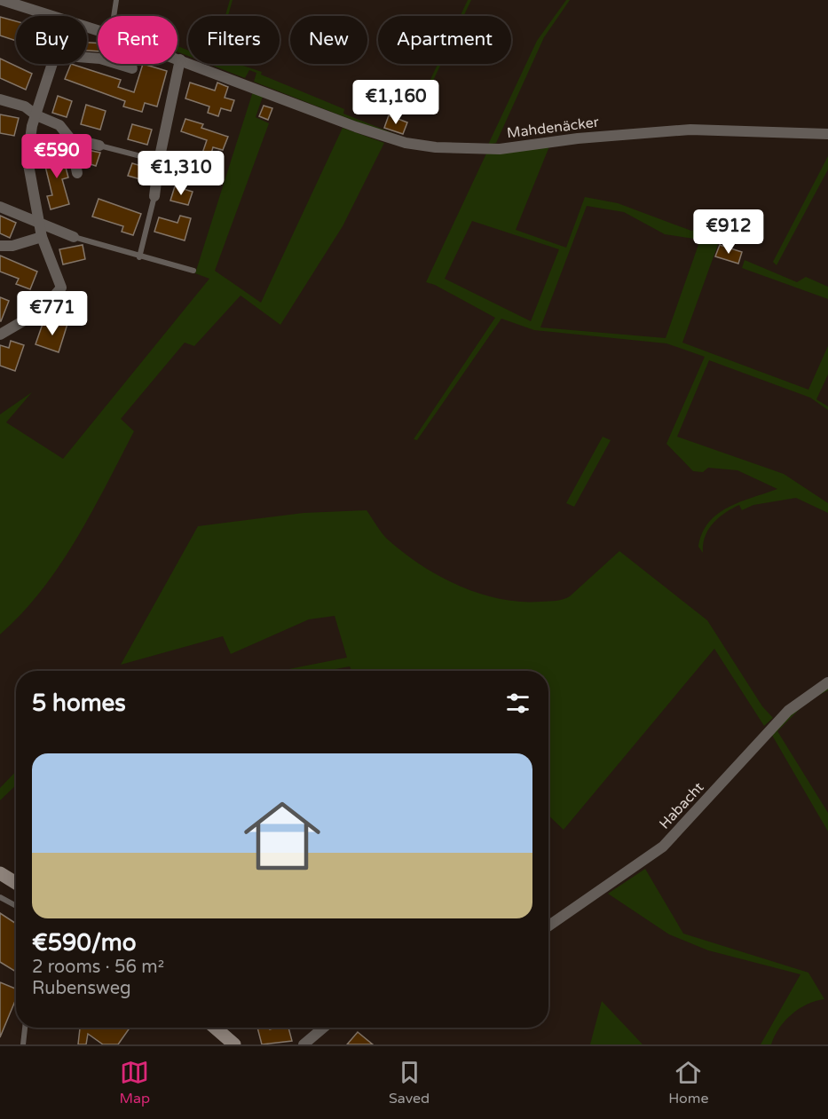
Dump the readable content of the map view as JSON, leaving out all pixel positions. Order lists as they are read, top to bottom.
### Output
{
  "streets": {
    "street": ["Mahdenäcker", "Habacht"]
  },
  "page": {
    "chip": [
      "Buy",
      "Rent",
      "Filters",
      "New",
      "Apartment"
    ],
    "price": [
      "€1,160",
      "€590",
      "€1,310",
      "€912",
      "€771"
    ],
    "heading": "5 homes",
    "list": [
      {
        "name": "€590/mo",
        "note": "2 rooms · 56 m² · Rubensweg"
      }
    ],
    "tabs": ["Map", "Saved", "Home"]
  }
}
